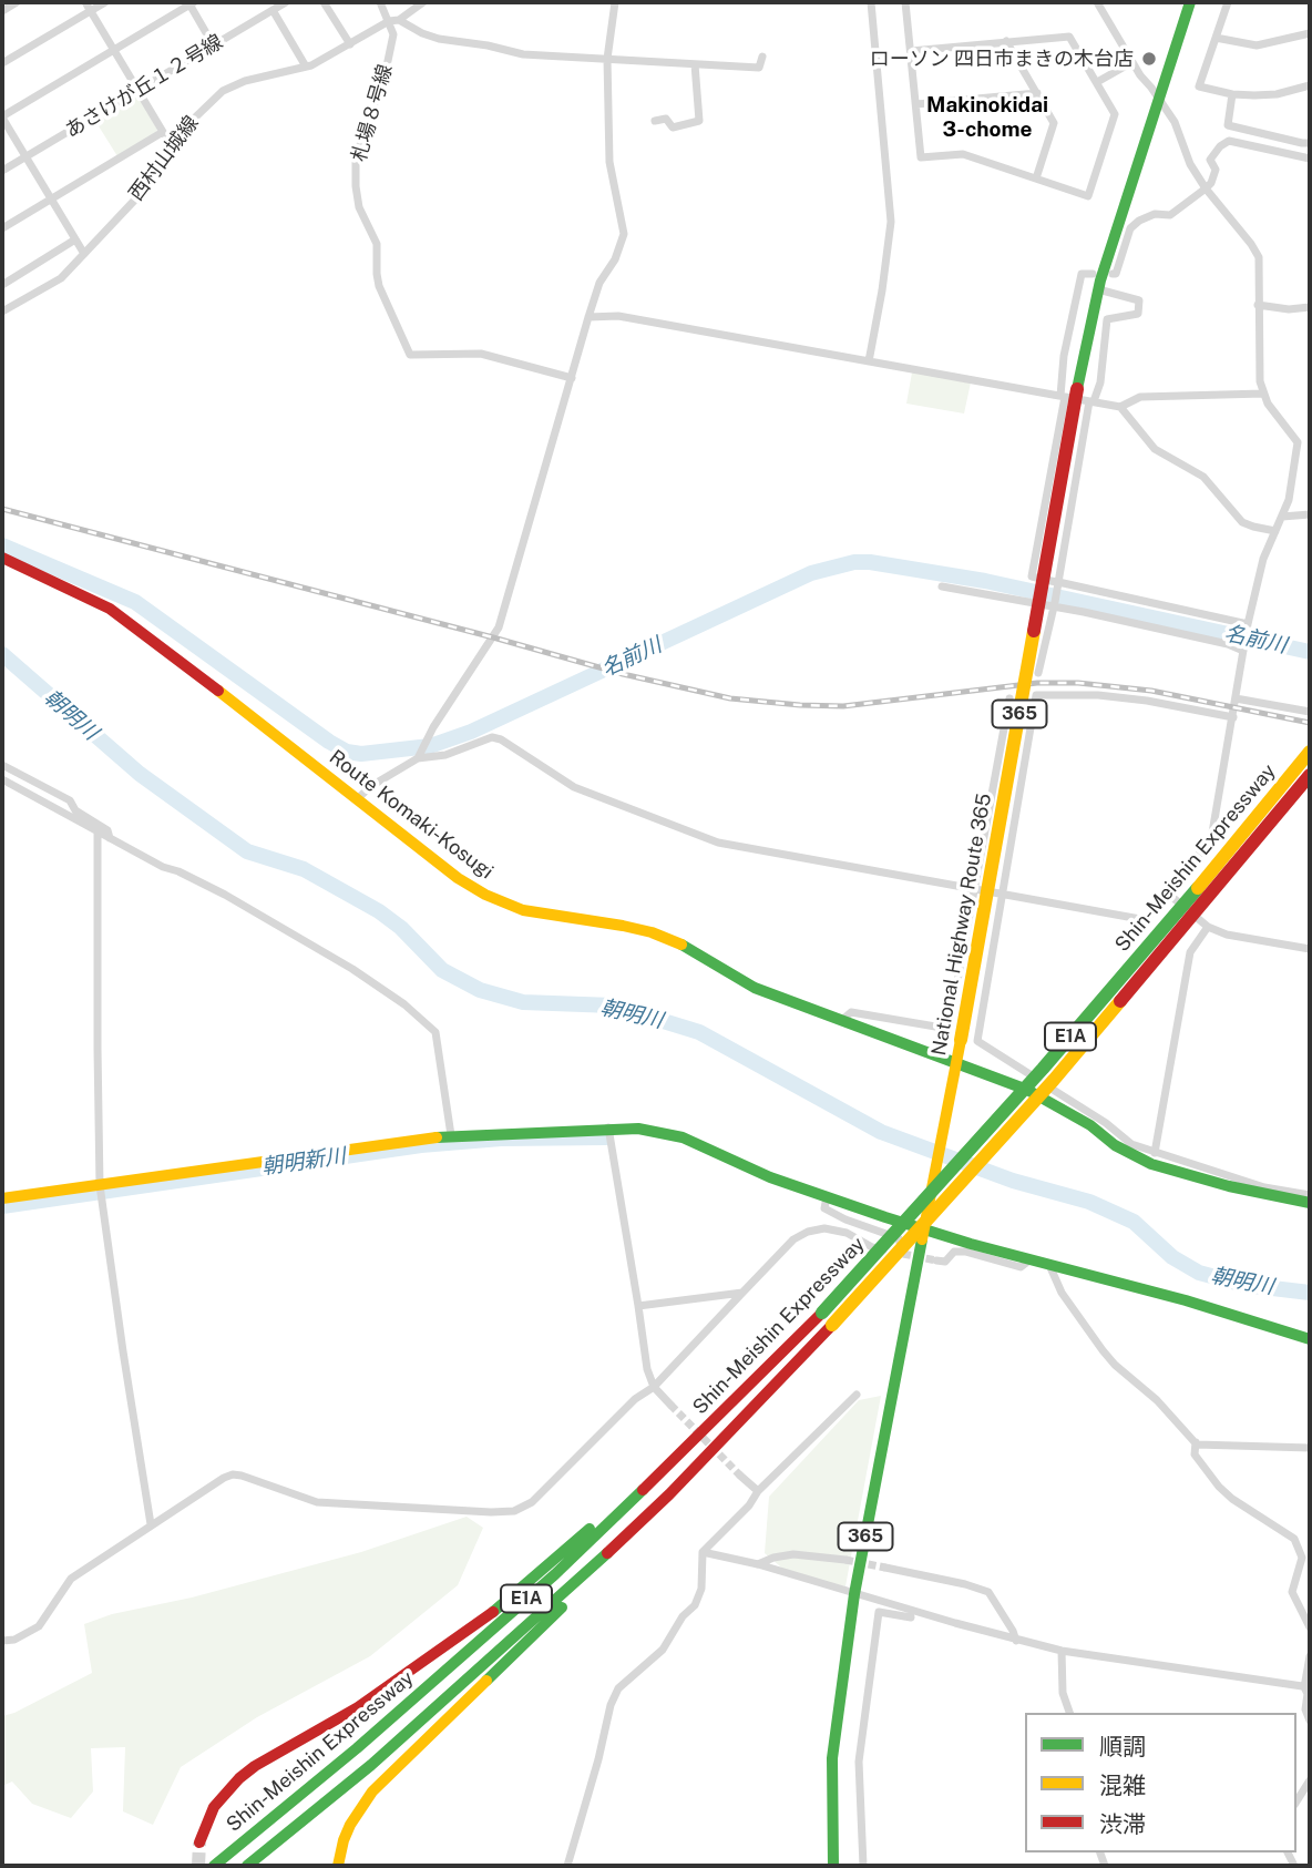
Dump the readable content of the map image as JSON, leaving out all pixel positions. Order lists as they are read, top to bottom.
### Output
{
  "streets": {
    "main road": [
      "365",
      "Route Komaki-Kosugi",
      "Shin-Meishin Expressway",
      "National Highway Route 365",
      "E1A"
    ],
    "street": ["あさけが丘１２号線", "札場８号線", "西村山城線"]
  },
  "crossings": [
    ["札場８号線", "西村山城線"],
    ["Route Komaki-Kosugi", "National Highway Route 365"]
  ],
  "districts": ["Makinokidai 3-chome"],
  "water": ["名前川", "朝明川", "朝明新川"],
  "places": ["ローソン 四日市まきの木台店"],
  "legend": ["順調", "混雑", "渋滞"]
}
